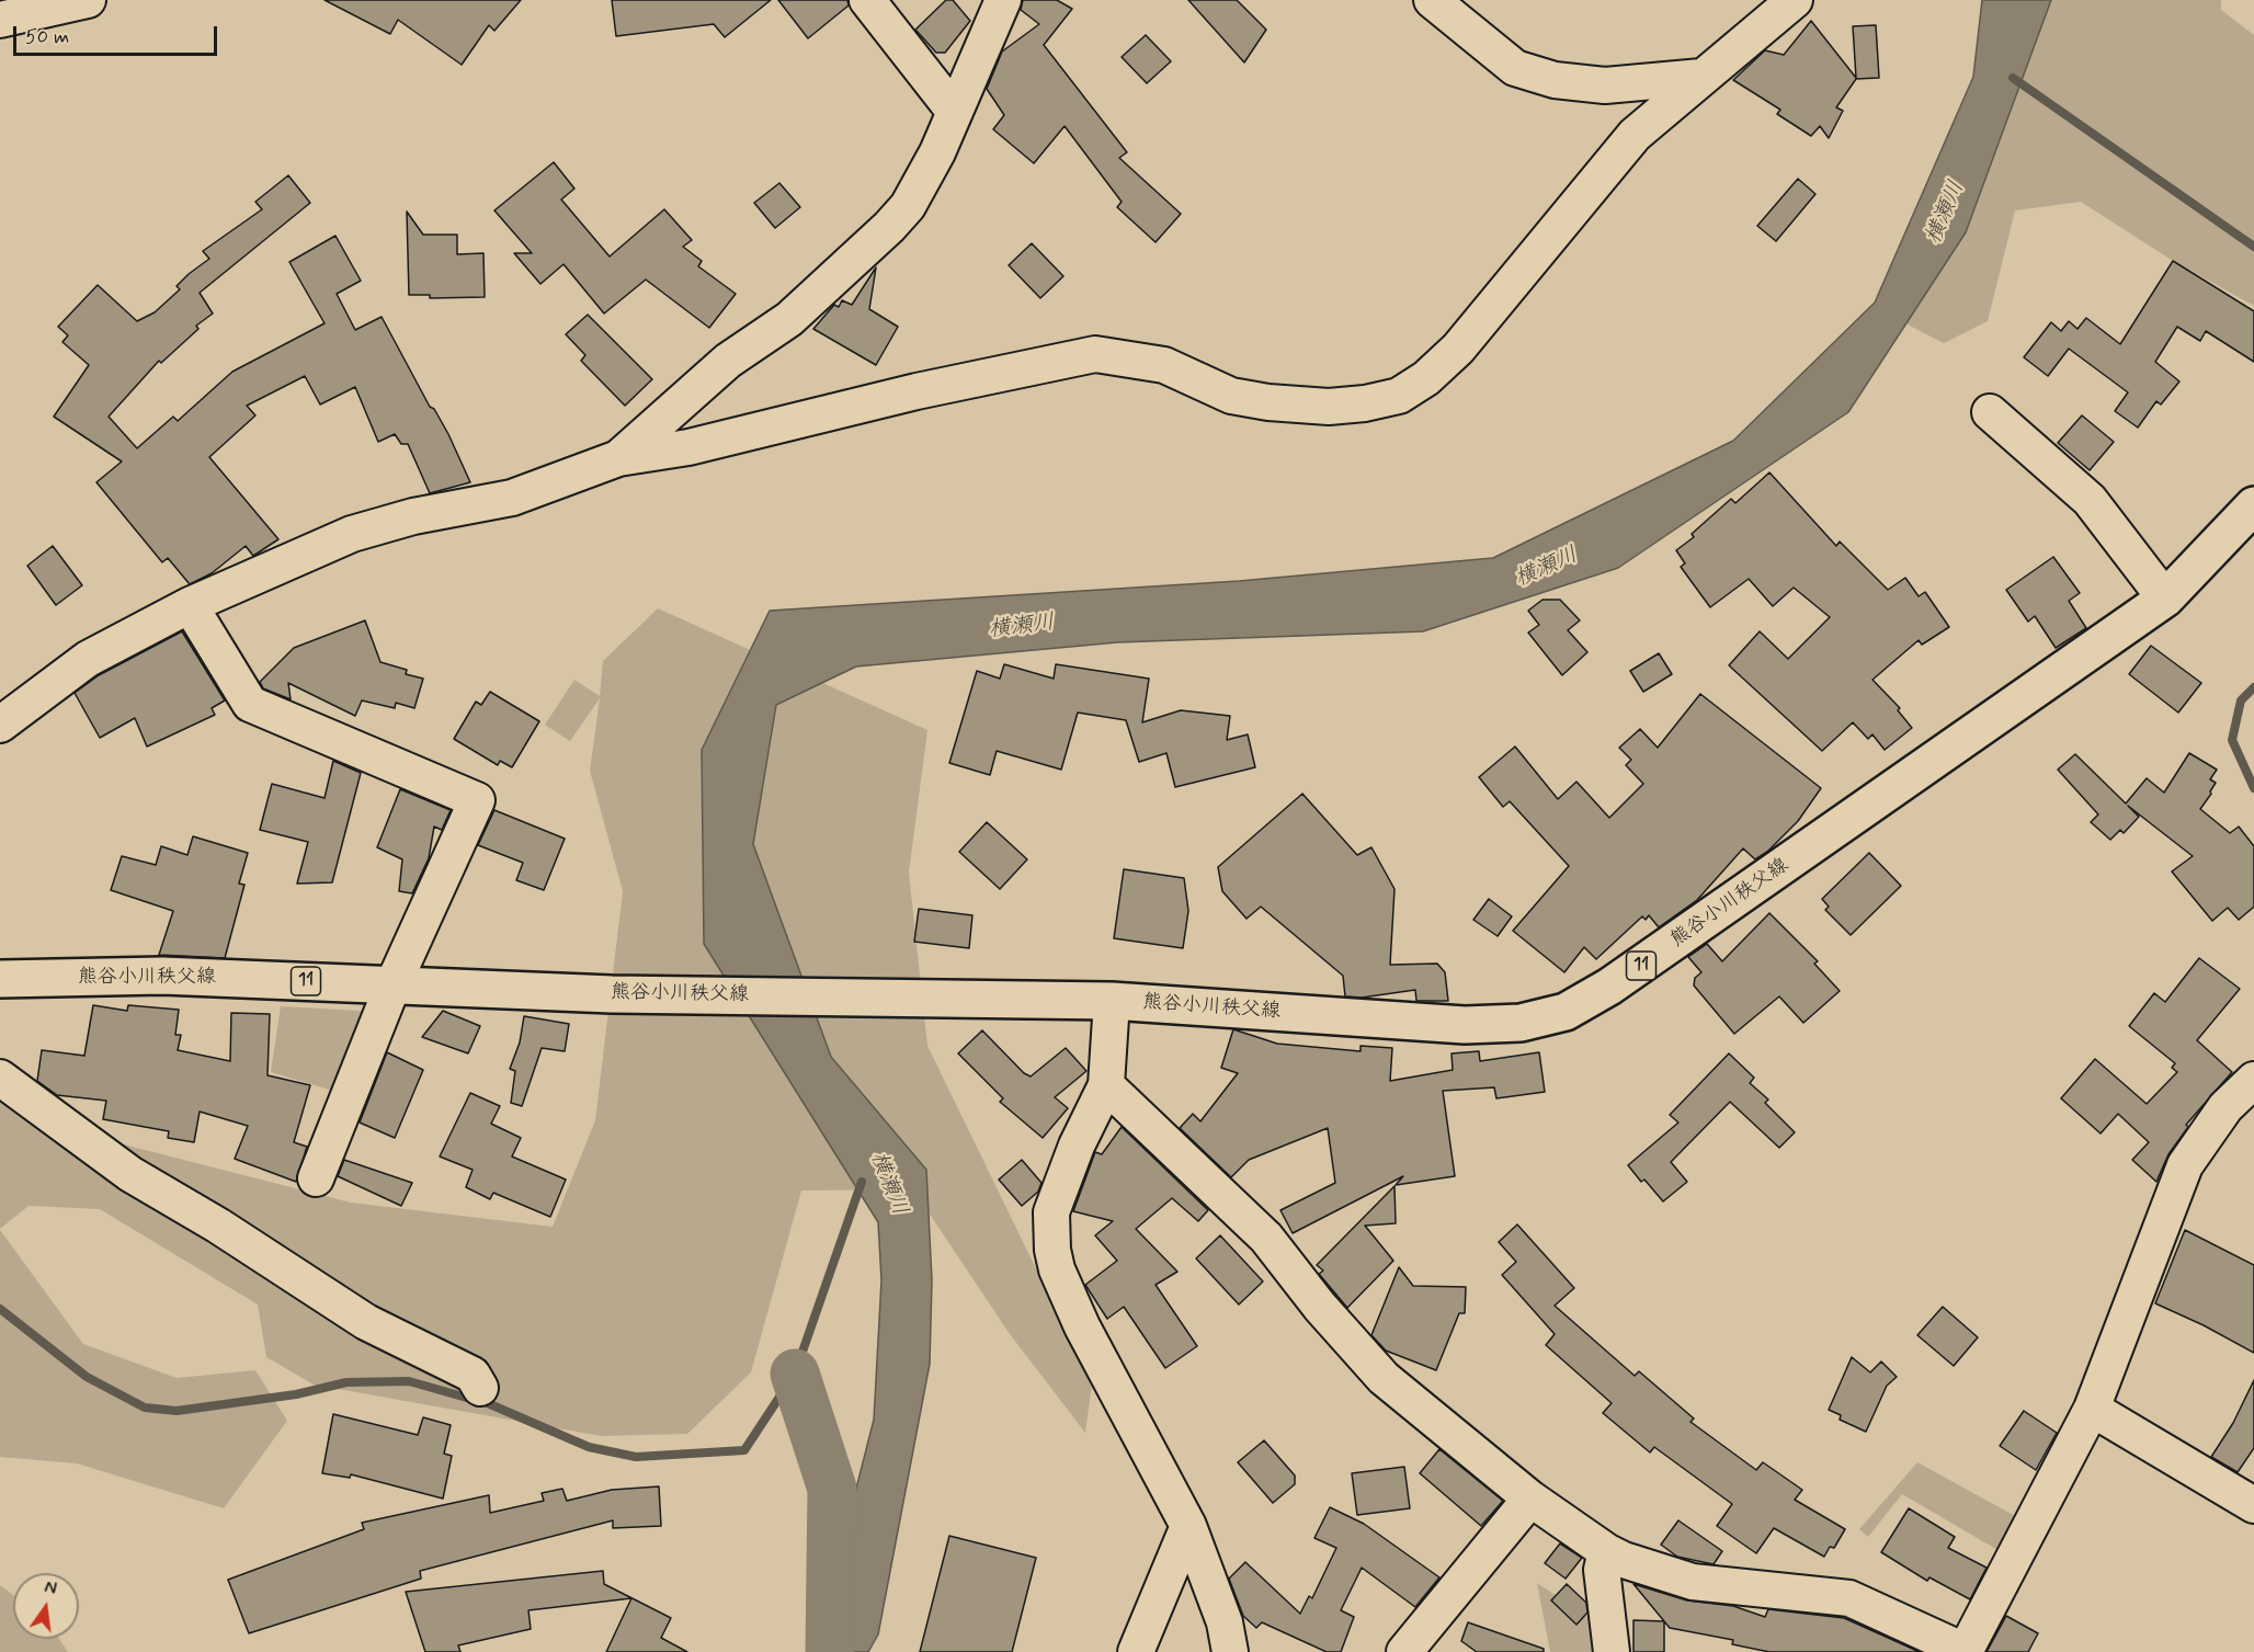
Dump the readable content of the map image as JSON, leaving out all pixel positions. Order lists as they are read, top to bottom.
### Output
{
  "streets": {
    "main road": ["熊谷小川秩父線", "11"]
  },
  "water": ["横瀬川"],
  "scale_bar": "50 m",
  "north": "top"
}
